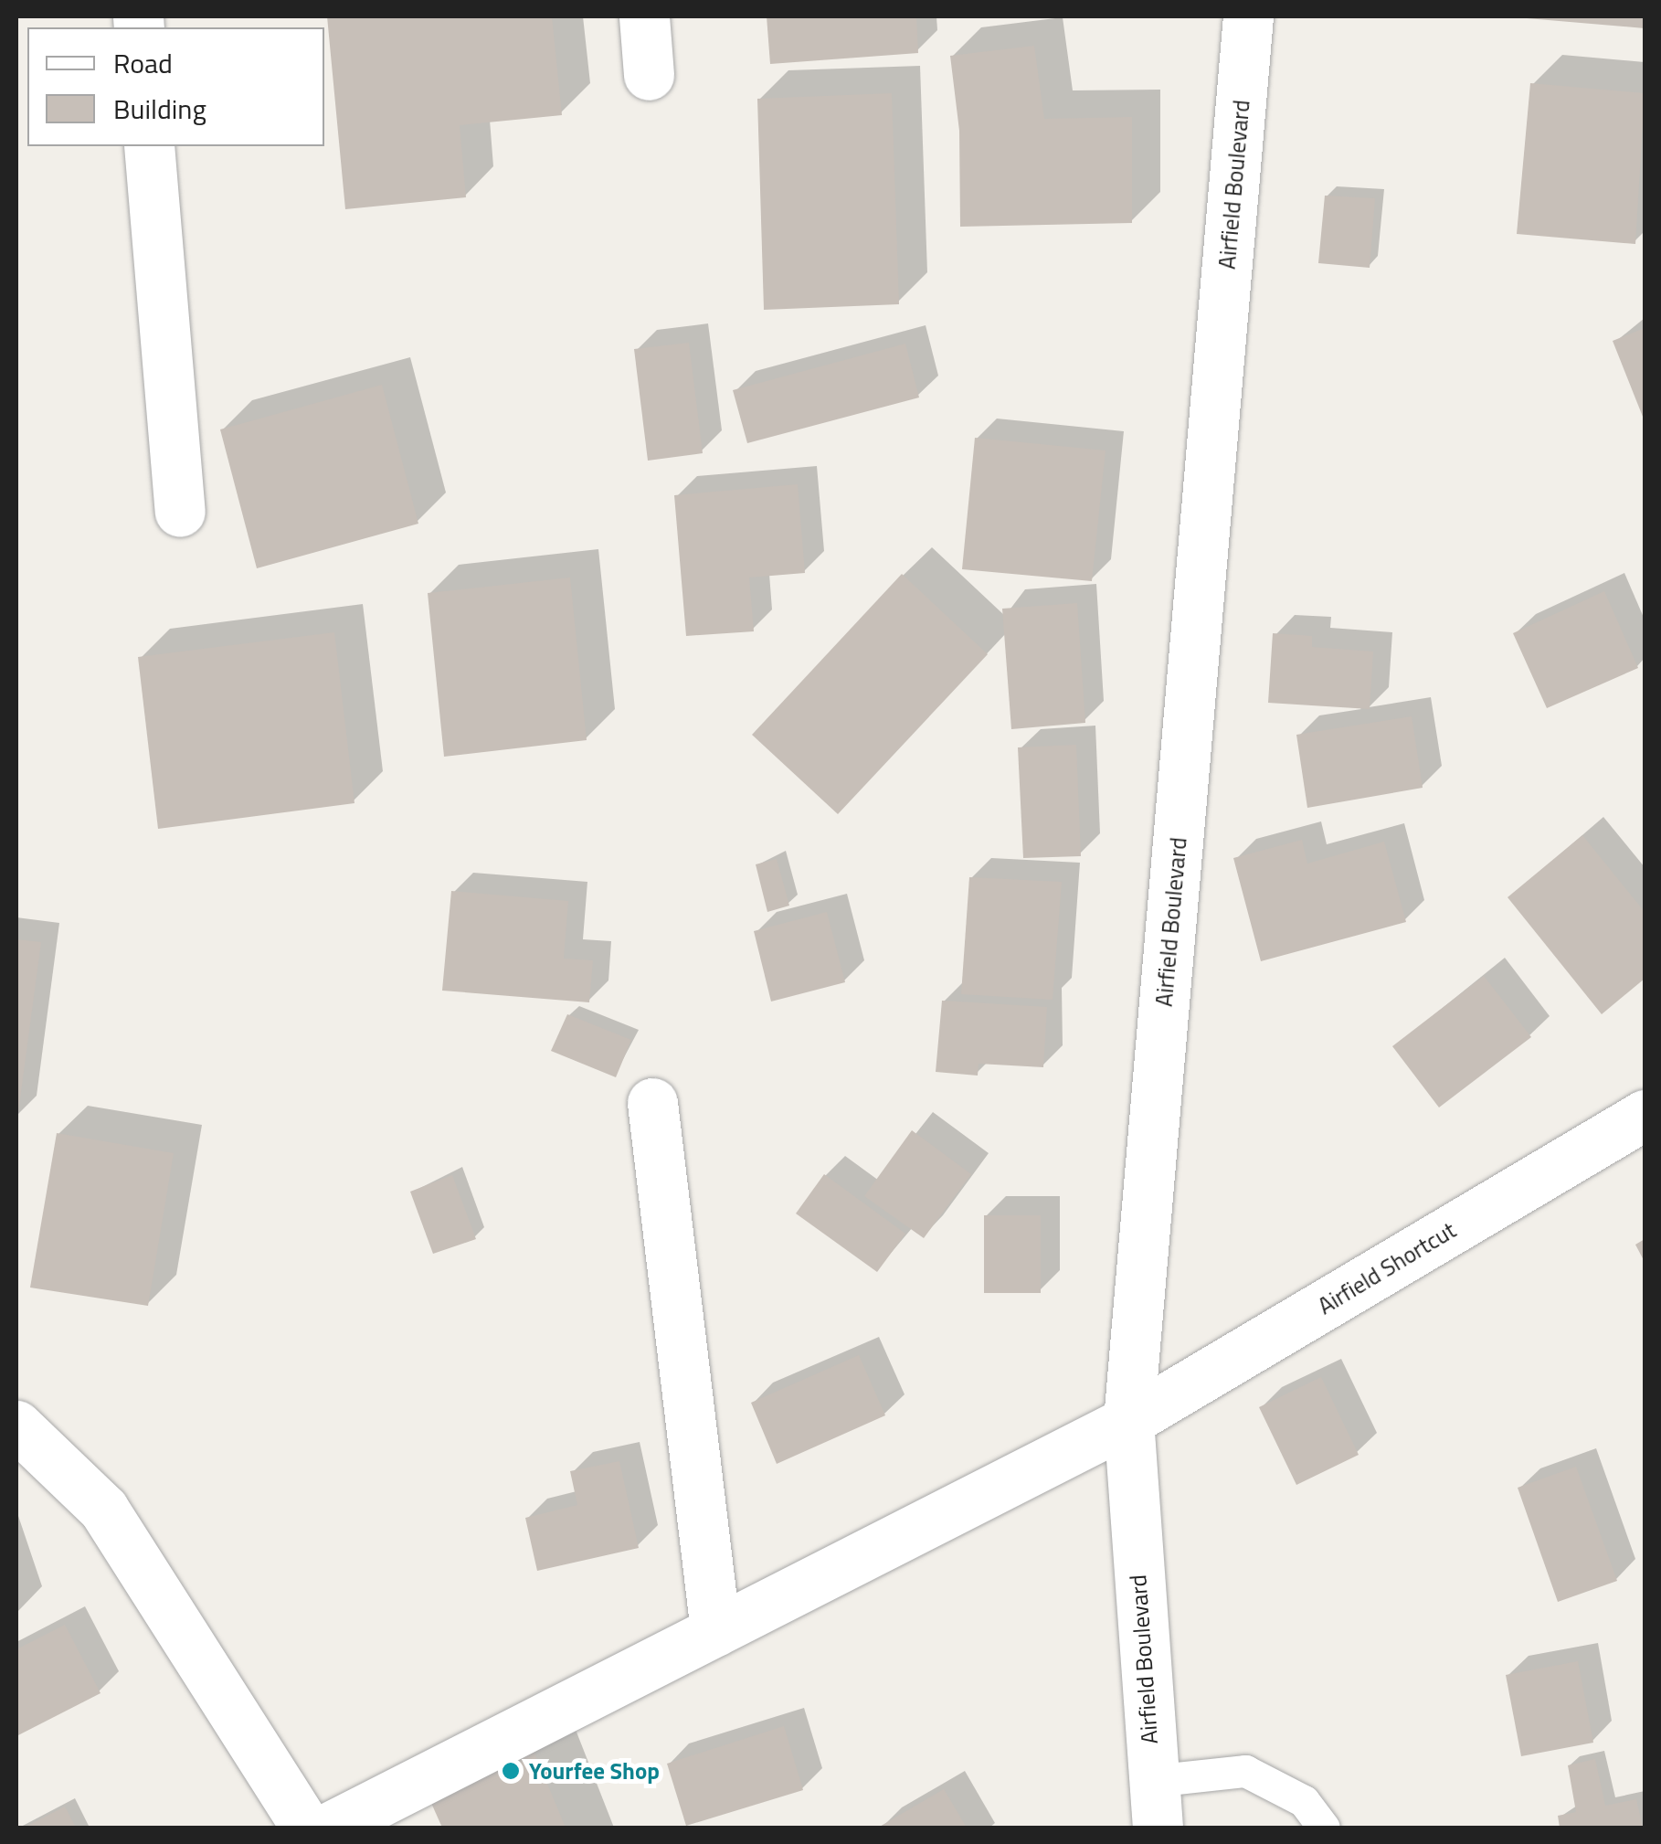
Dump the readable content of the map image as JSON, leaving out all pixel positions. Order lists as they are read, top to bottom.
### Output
{
  "streets": {
    "street": ["Airfield Boulevard", "Airfield Shortcut"]
  },
  "crossings": [
    ["Airfield Boulevard", "Airfield Shortcut"]
  ],
  "places": ["Yourfee Shop"],
  "legend": ["Road", "Building"]
}
